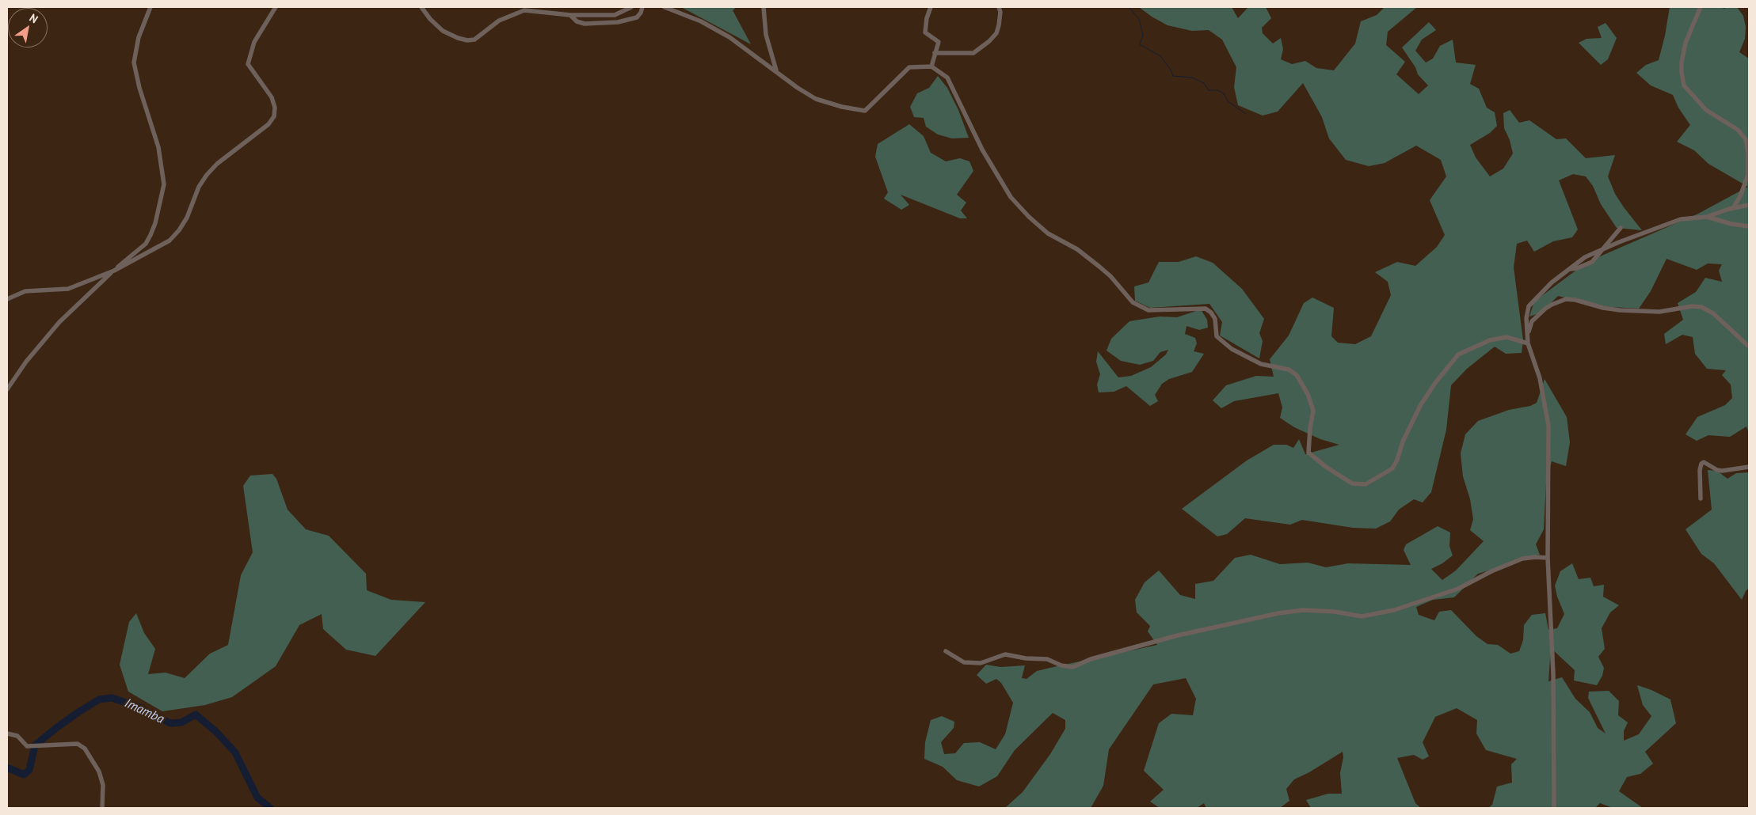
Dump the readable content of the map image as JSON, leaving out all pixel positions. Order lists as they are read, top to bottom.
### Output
{
  "water": ["Imamba"],
  "north": "top right"
}
